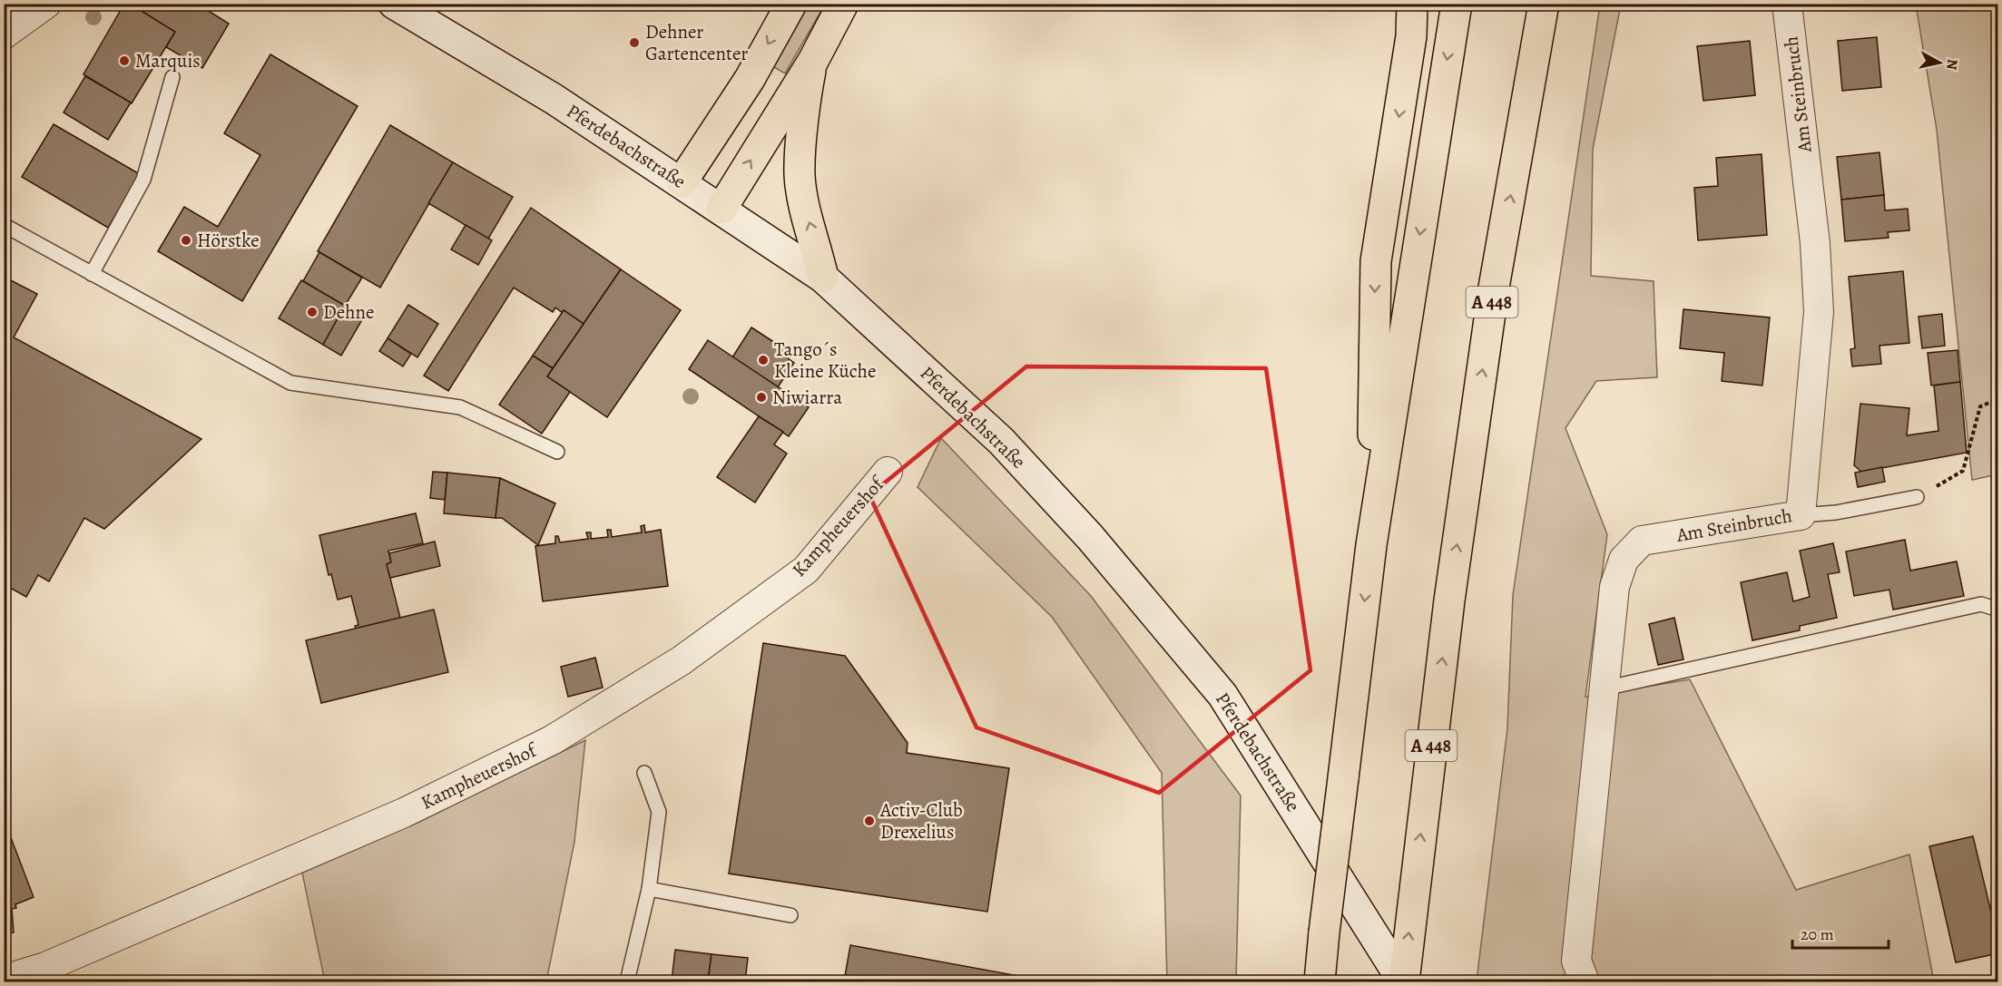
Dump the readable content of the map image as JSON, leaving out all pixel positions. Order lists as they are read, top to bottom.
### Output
{
  "streets": {
    "highway": ["A 448"],
    "main road": ["Pferdebachstraße"],
    "street": ["Am Steinbruch", "Kampheuershof"]
  },
  "crossings": [
    ["Pferdebachstraße", "A 448"]
  ],
  "places": [
    "Dehner Gartencenter",
    "Marquis",
    "Hörstke",
    "Dehne",
    "Tango´s Kleine Küche",
    "Niwiarra",
    "Activ-Club Drexelius"
  ],
  "scale_bar": "20 m",
  "north": "right"
}
